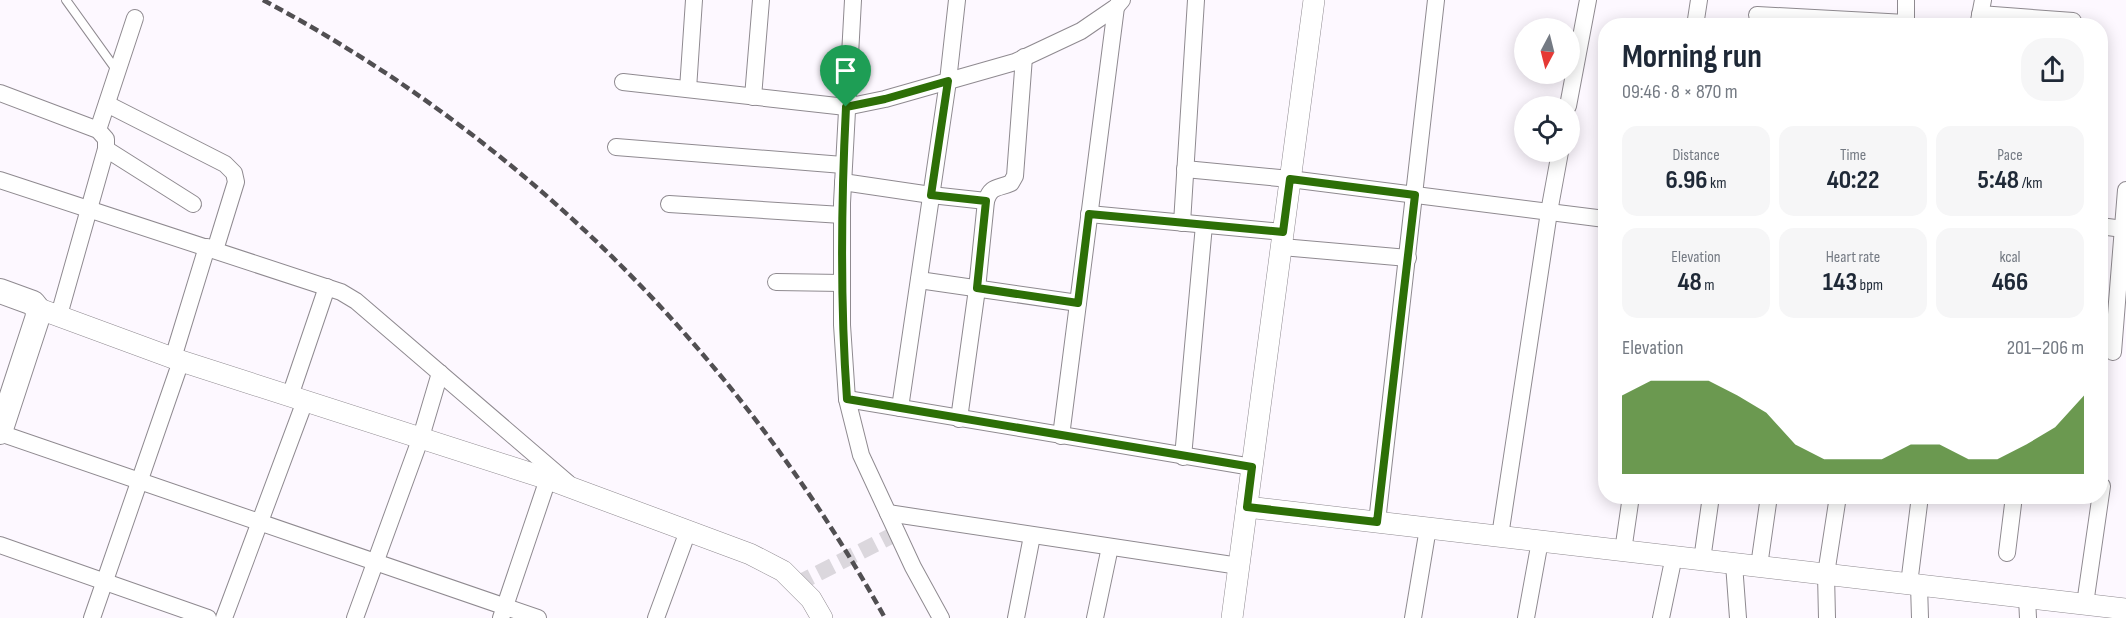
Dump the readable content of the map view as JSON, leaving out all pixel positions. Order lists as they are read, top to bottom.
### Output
{
  "north": "bottom",
  "page": {
    "heading": ["Morning run", "09:46 · 8 × 870 m"],
    "stats": [
      ["Distance", "6.96 km"],
      ["Time", "40:22"],
      ["Pace", "5:48 /km"],
      ["Elevation", "48 m"],
      ["Heart rate", "143 bpm"],
      ["kcal", "466"]
    ],
    "chart": ["Elevation", "201–206 m"]
  }
}
